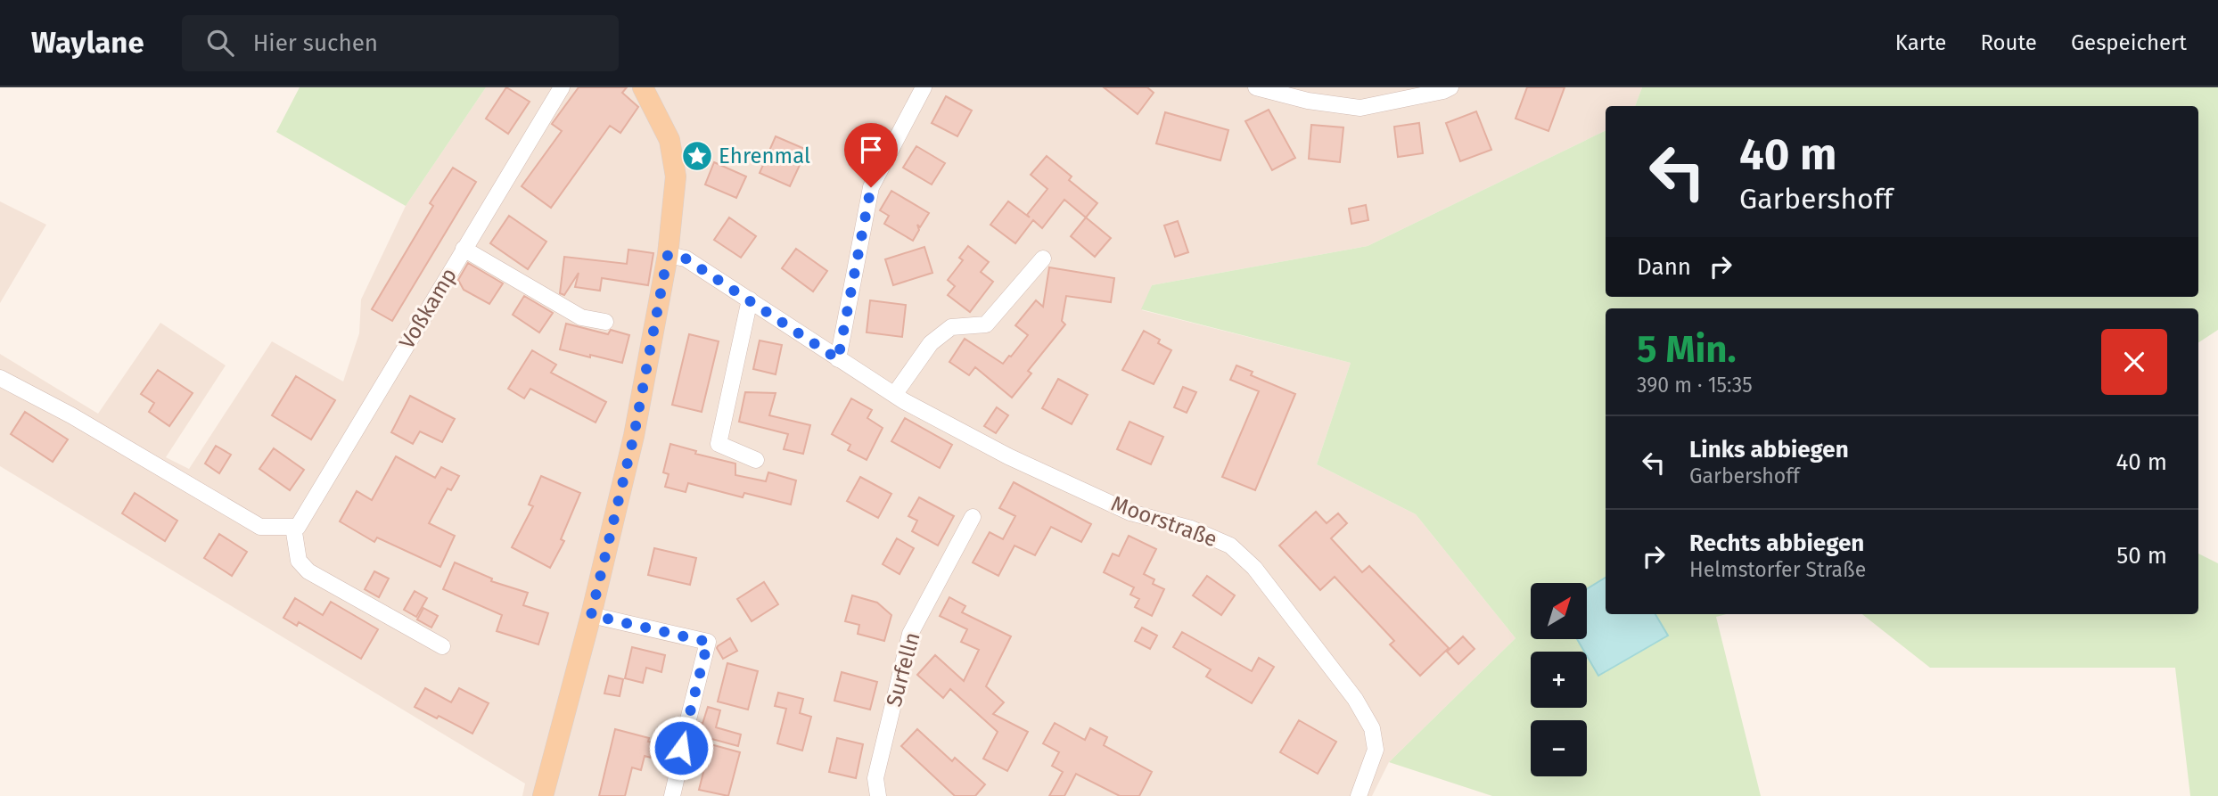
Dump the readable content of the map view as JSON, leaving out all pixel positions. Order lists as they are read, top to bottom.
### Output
{
  "streets": {
    "street": ["Voßkamp", "Moorstraße", "Surfelln"]
  },
  "places": {
    "place": ["Ehrenmal"]
  },
  "north": "top right",
  "page": {
    "header": "Waylane",
    "search": "Hier suchen",
    "nav": ["Karte", "Route", "Gespeichert"],
    "turn": ["40 m", "Garbershoff"],
    "then": "Dann",
    "heading": ["5 Min.", "390 m · 15:35"],
    "list": [
      {
        "name": "Links abbiegen",
        "note": "Garbershoff",
        "value": "40 m"
      },
      {
        "name": "Rechts abbiegen",
        "note": "Helmstorfer Straße",
        "value": "50 m"
      }
    ],
    "map_buttons": ["+", "−"]
  }
}
